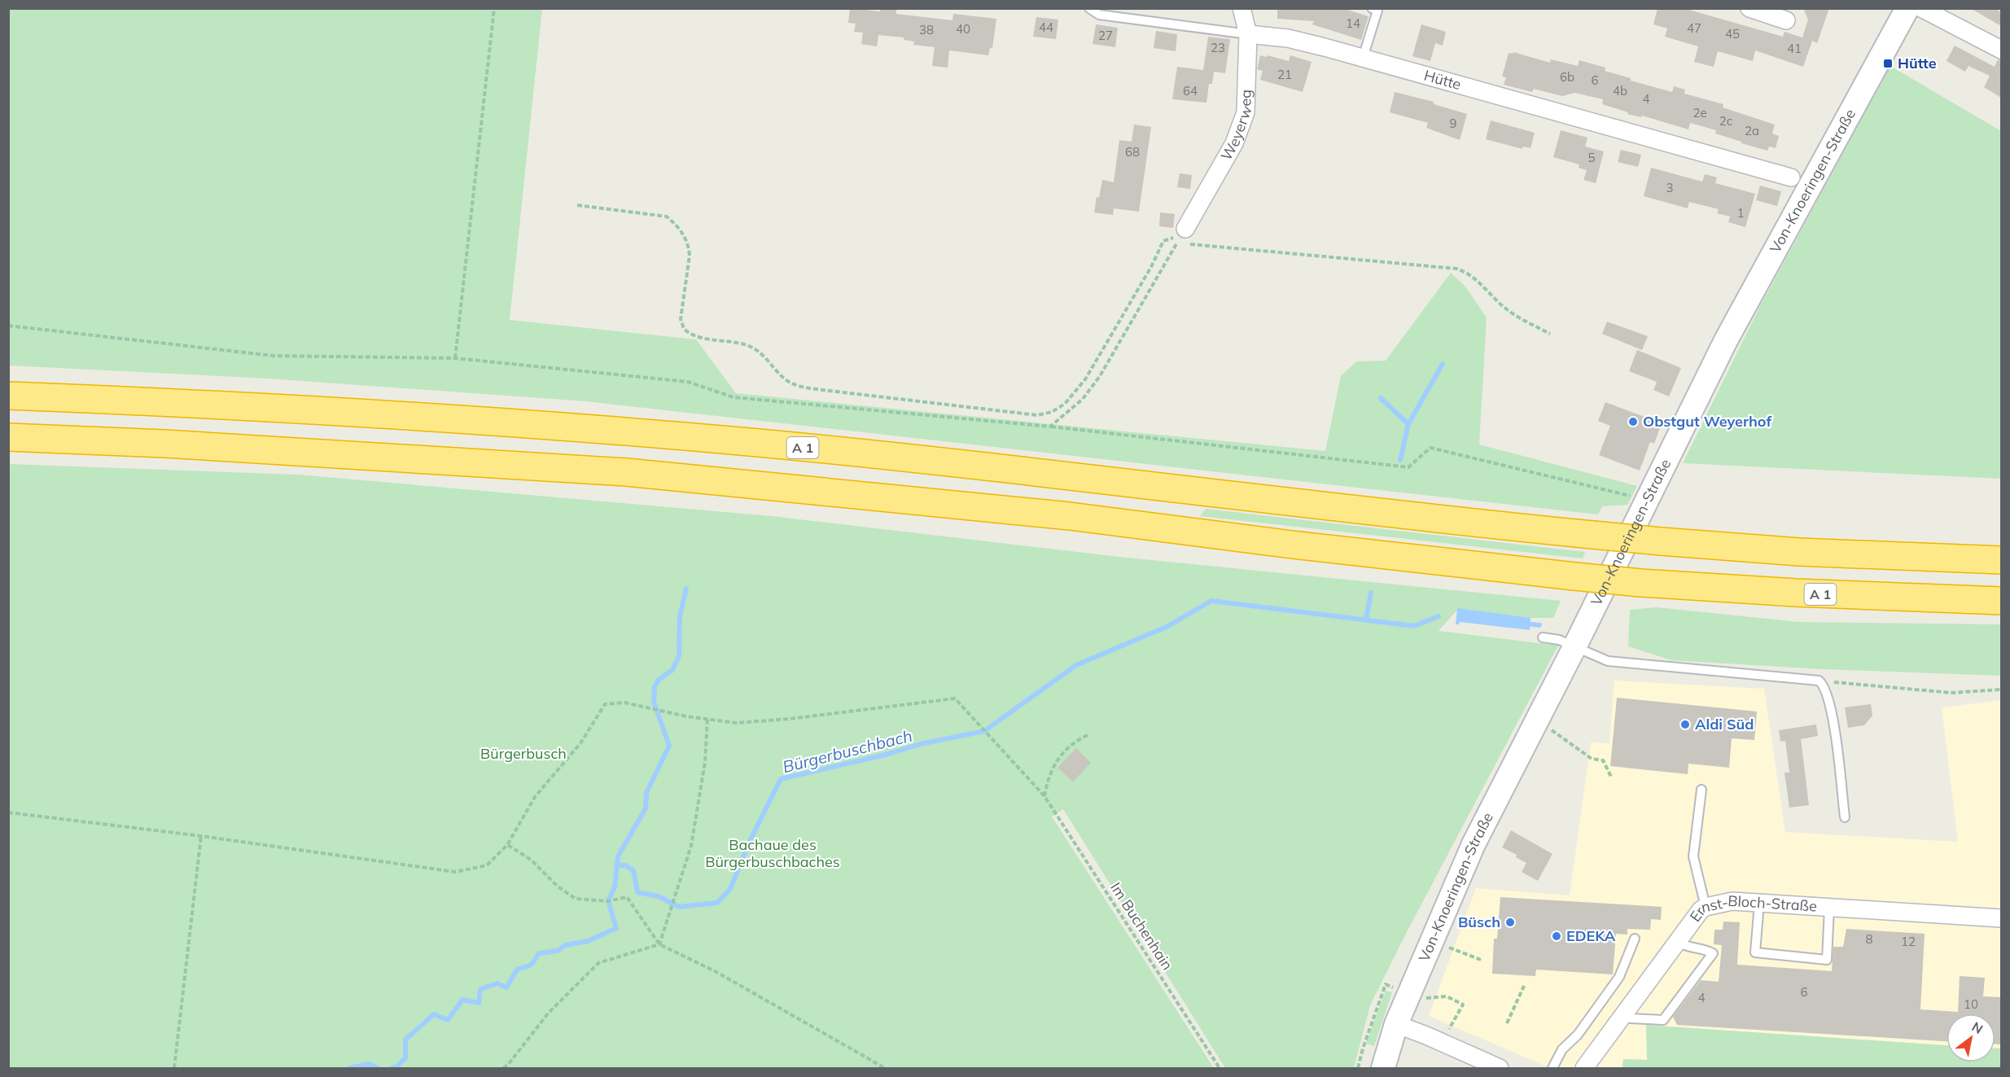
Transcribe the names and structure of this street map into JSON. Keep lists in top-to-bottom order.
{
  "streets": {
    "highway": ["A 1"],
    "main road": ["Von-Knoeringen-Straße"],
    "street": ["Hütte", "Weyerweg", "Ernst-Bloch-Straße"],
    "path": ["Im Buchenhain"]
  },
  "crossings": [
    ["Hütte", "Weyerweg"]
  ],
  "water": ["Bürgerbuschbach"],
  "parks": ["Bürgerbusch", "Bachaue des Bürgerbuschbaches"],
  "places": {
    "transit": ["Hütte"],
    "other": [
      "Obstgut Weyerhof",
      "Aldi Süd",
      "Büsch",
      "EDEKA"
    ]
  },
  "house_numbers": [
    "14",
    "44",
    "47",
    "40",
    "38",
    "45",
    "27",
    "23",
    "41",
    "21",
    "6b",
    "6",
    "64",
    "4b",
    "4",
    "2e",
    "2c",
    "9",
    "2a",
    "68",
    "5",
    "3",
    "1",
    "8",
    "12",
    "6",
    "4",
    "10"
  ],
  "north": "top right"
}
